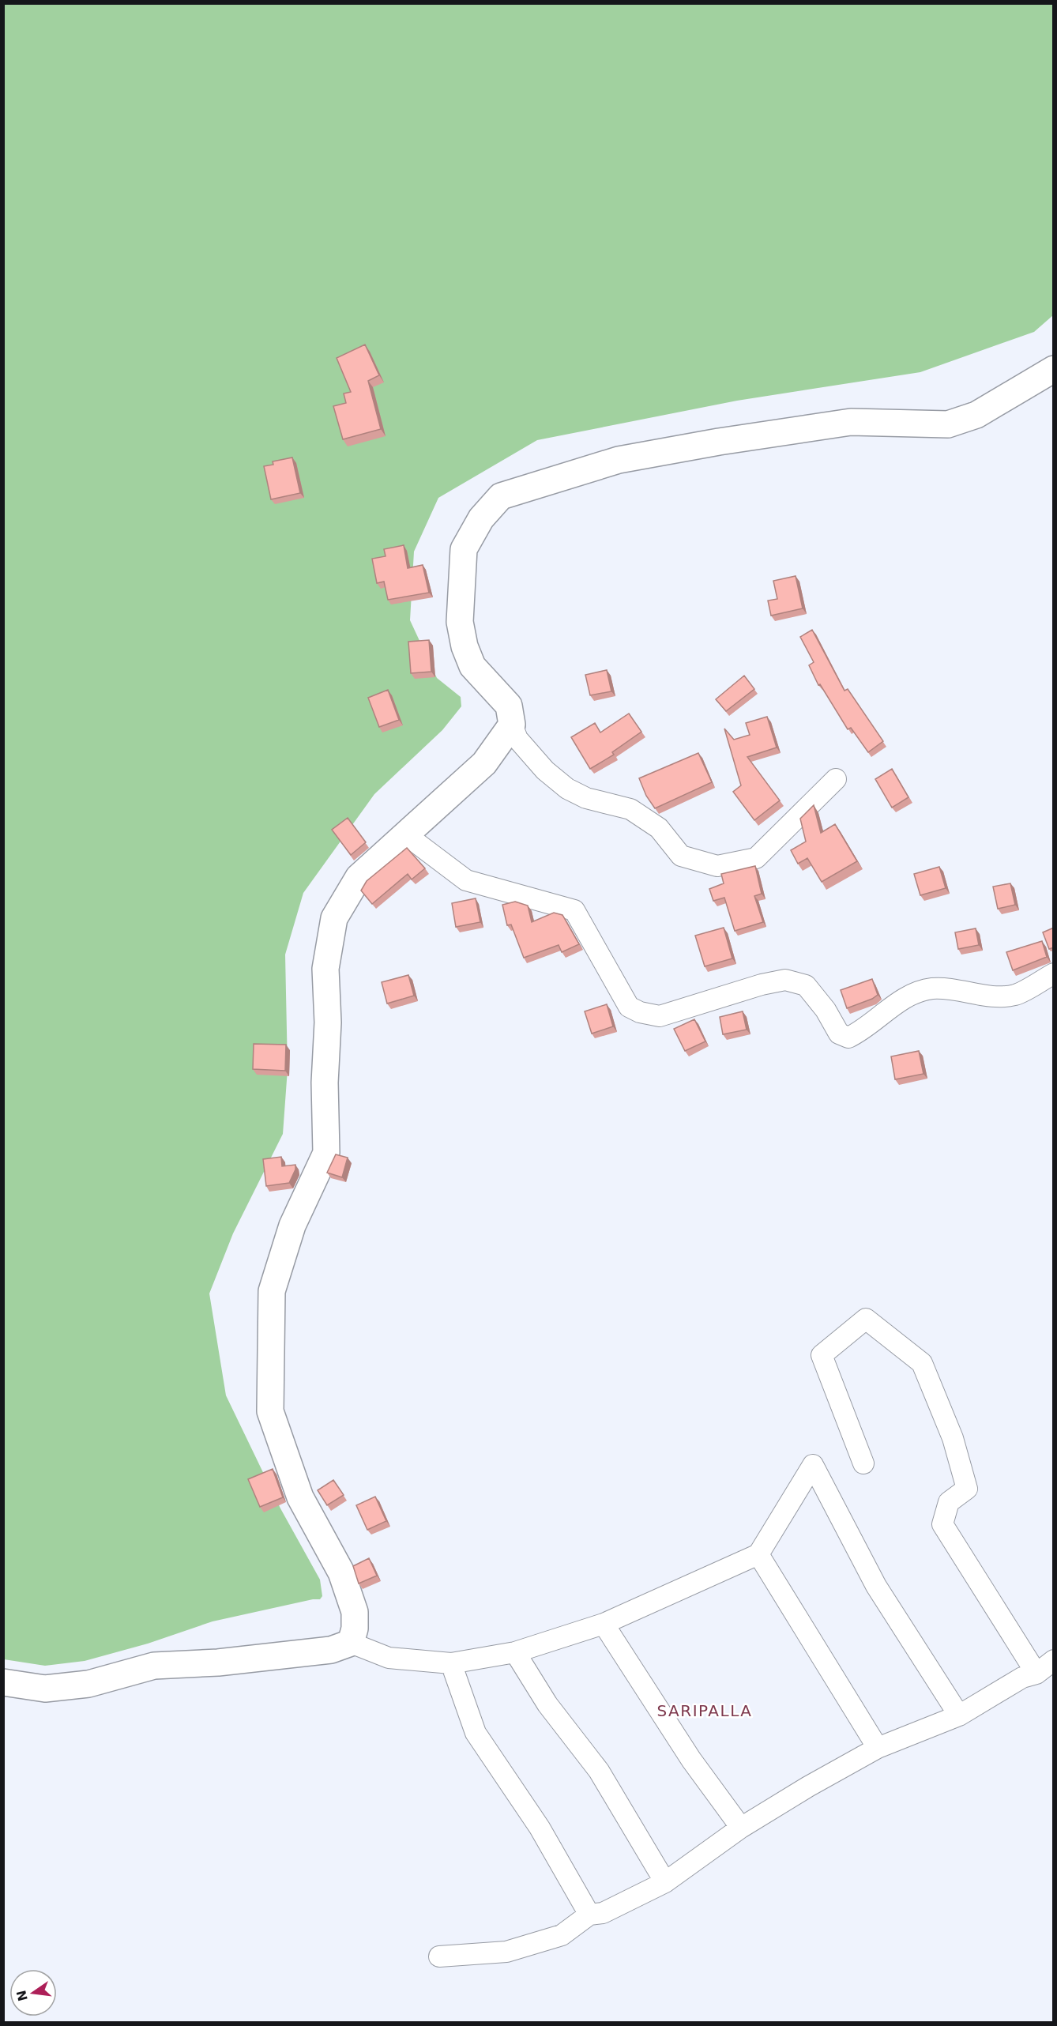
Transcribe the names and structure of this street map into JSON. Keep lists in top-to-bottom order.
{
  "districts": ["SARIPALLA"],
  "north": "left"
}
